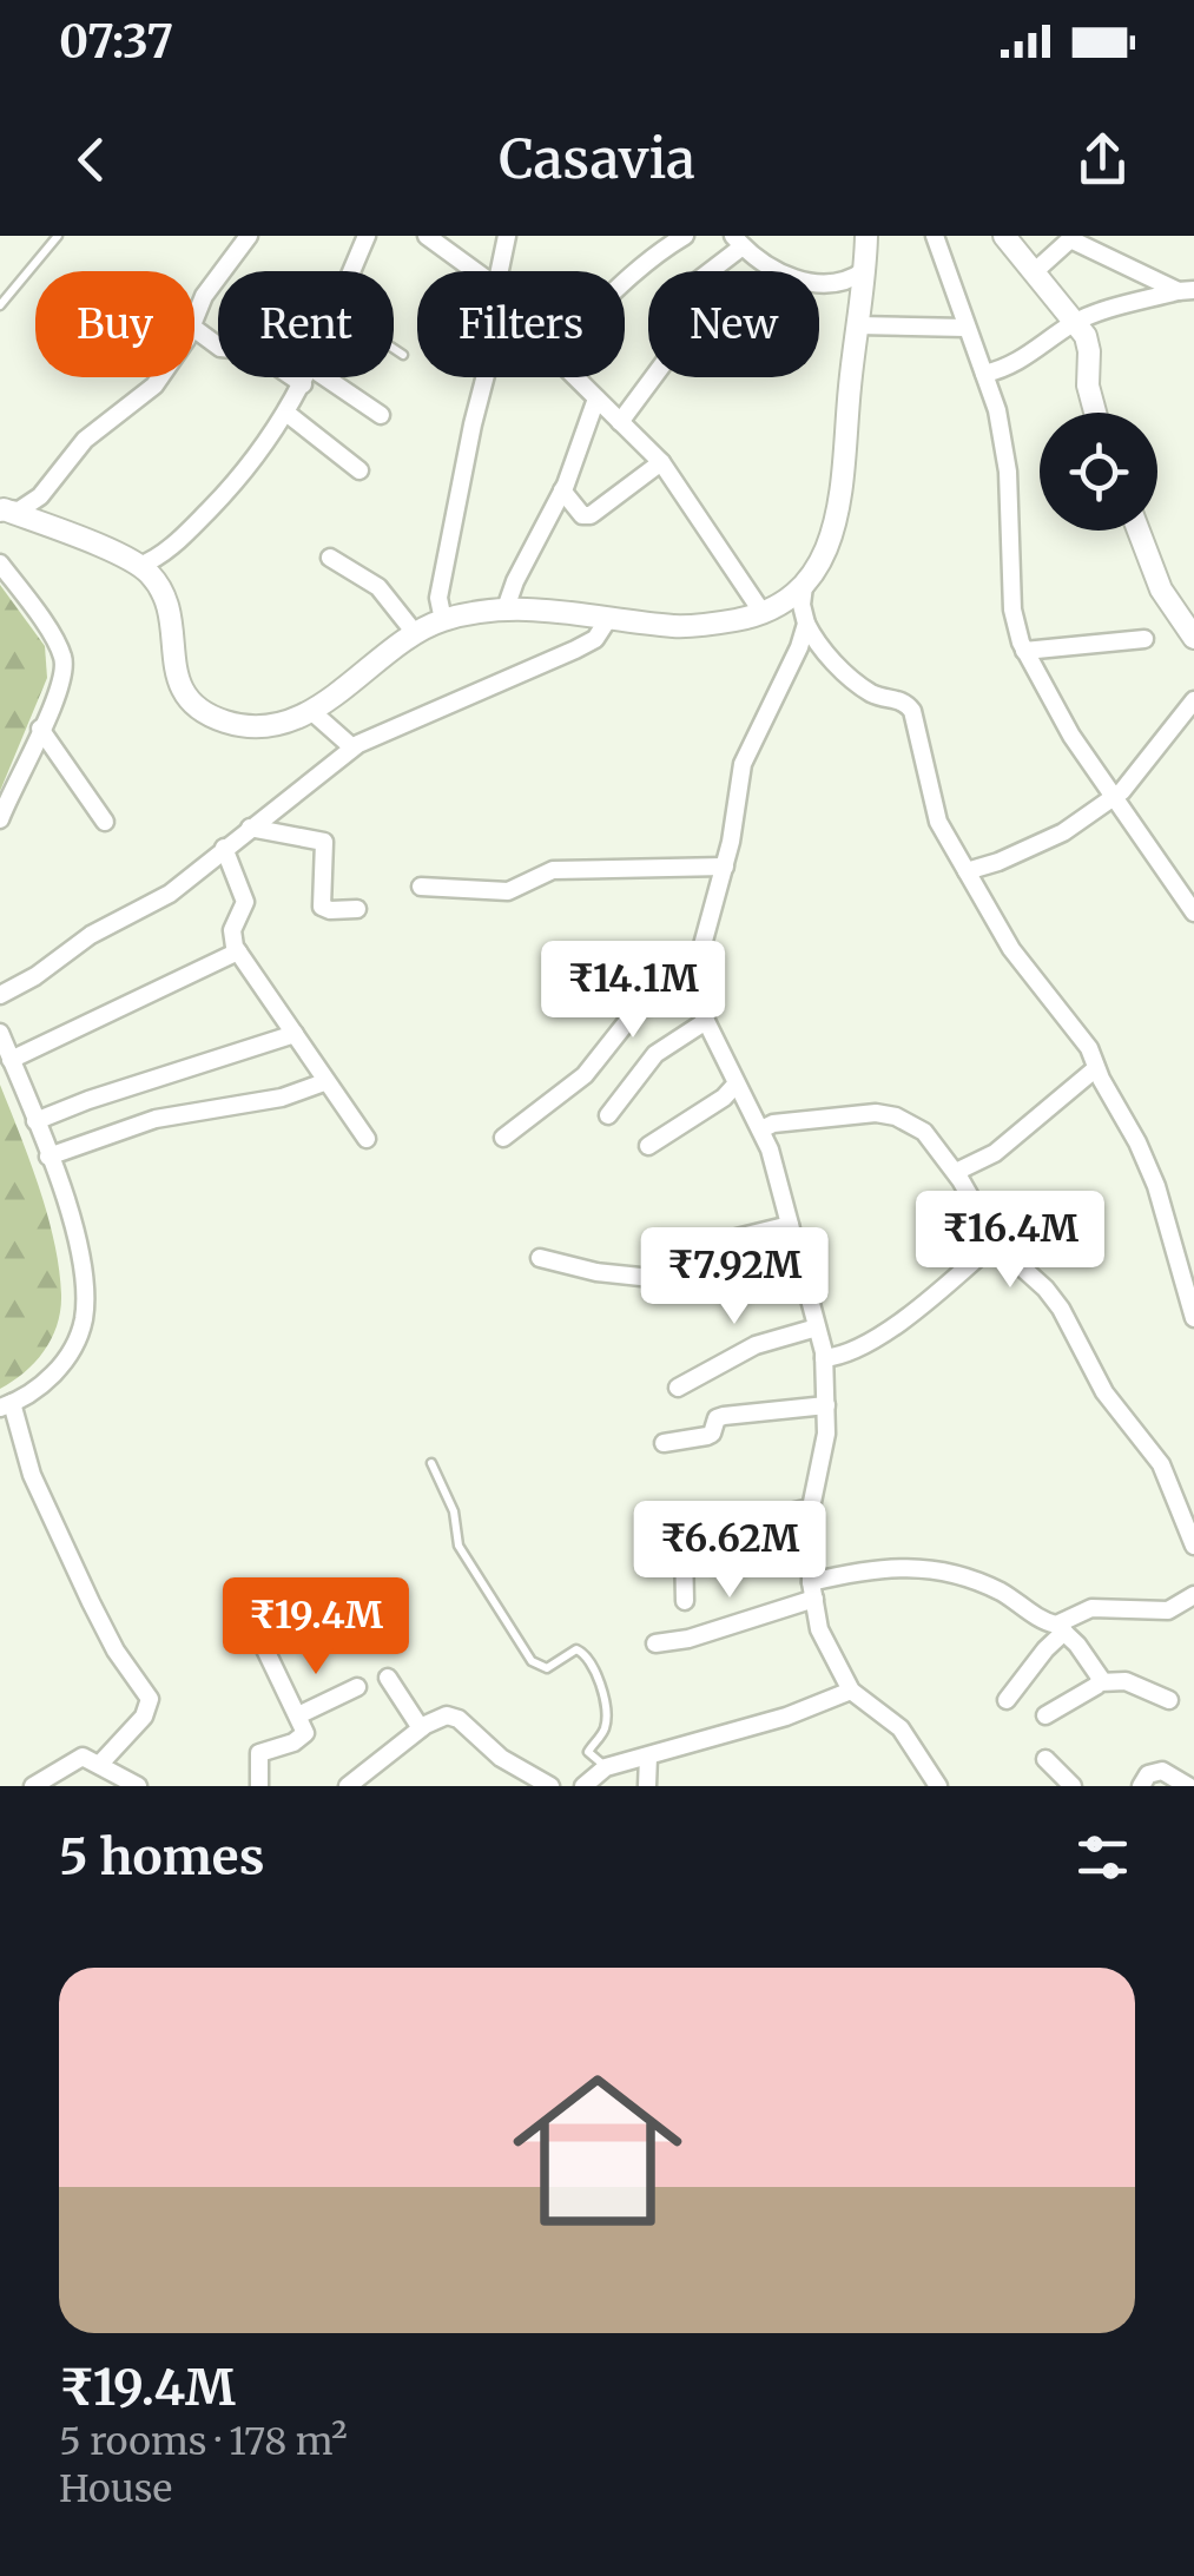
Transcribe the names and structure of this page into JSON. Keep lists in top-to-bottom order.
{
  "page": {
    "status": "07:37",
    "header": "Casavia",
    "chip": [
      "Buy",
      "Rent",
      "Filters",
      "New"
    ],
    "price": [
      "₹14.1M",
      "₹16.4M",
      "₹7.92M",
      "₹6.62M",
      "₹19.4M"
    ],
    "heading": "5 homes",
    "list": [
      {
        "name": "₹19.4M",
        "note": "5 rooms · 178 m² · House"
      }
    ]
  }
}
